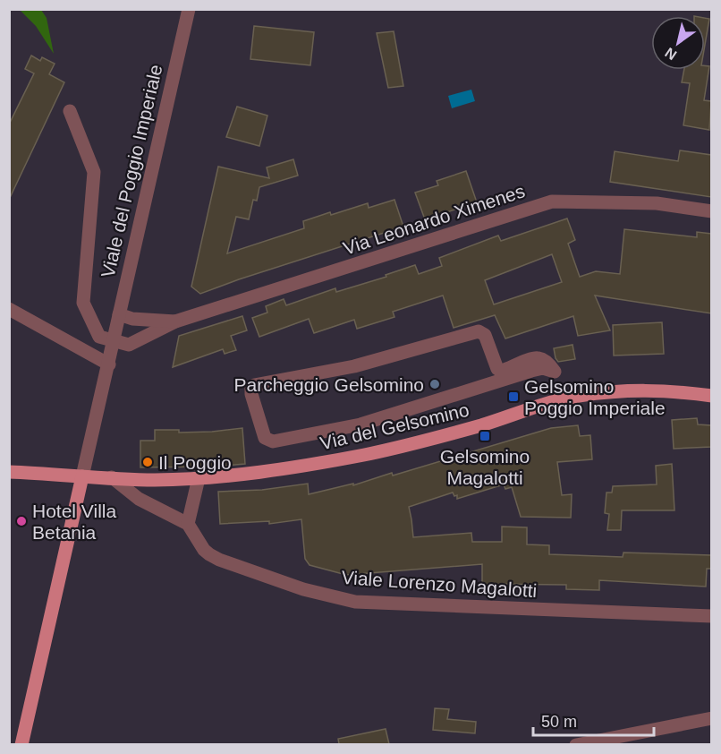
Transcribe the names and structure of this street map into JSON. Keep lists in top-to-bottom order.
{
  "streets": {
    "main road": ["Viale del Poggio Imperiale", "Via del Gelsomino"],
    "street": ["Via Leonardo Ximenes", "Viale Lorenzo Magalotti"]
  },
  "crossings": [
    ["Viale del Poggio Imperiale", "Via Leonardo Ximenes"],
    ["Viale del Poggio Imperiale", "Via del Gelsomino"]
  ],
  "places": {
    "other": ["Parcheggio Gelsomino", "Il Poggio", "Hotel Villa Betania"],
    "transit": ["Gelsomino Poggio Imperiale", "Gelsomino Magalotti"]
  },
  "scale_bar": "50 m",
  "north": "bottom left"
}
